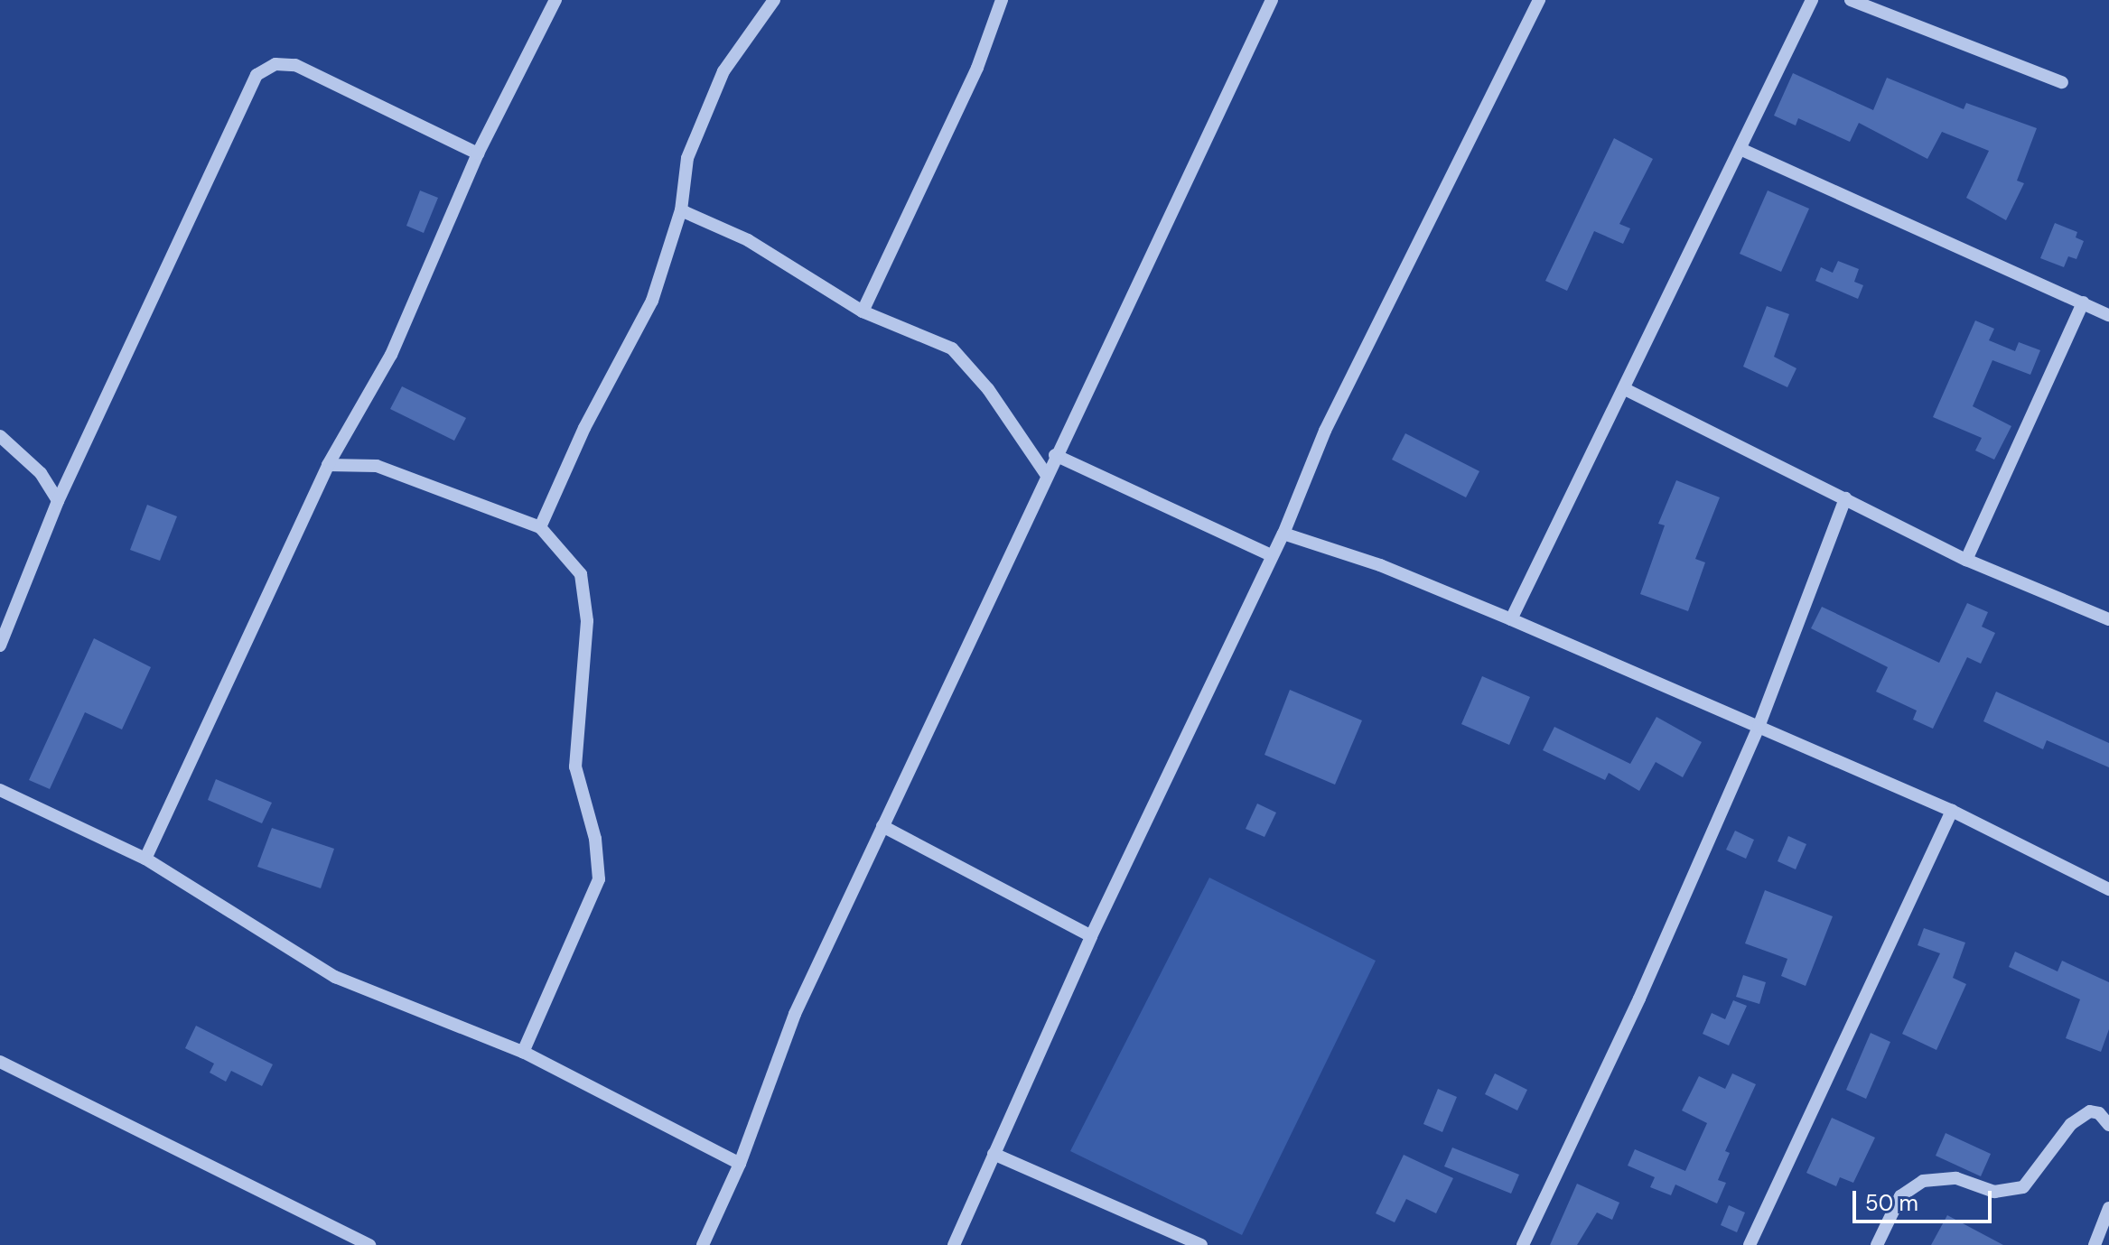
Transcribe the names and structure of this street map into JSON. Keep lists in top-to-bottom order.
{
  "scale_bar": "50 m"
}
